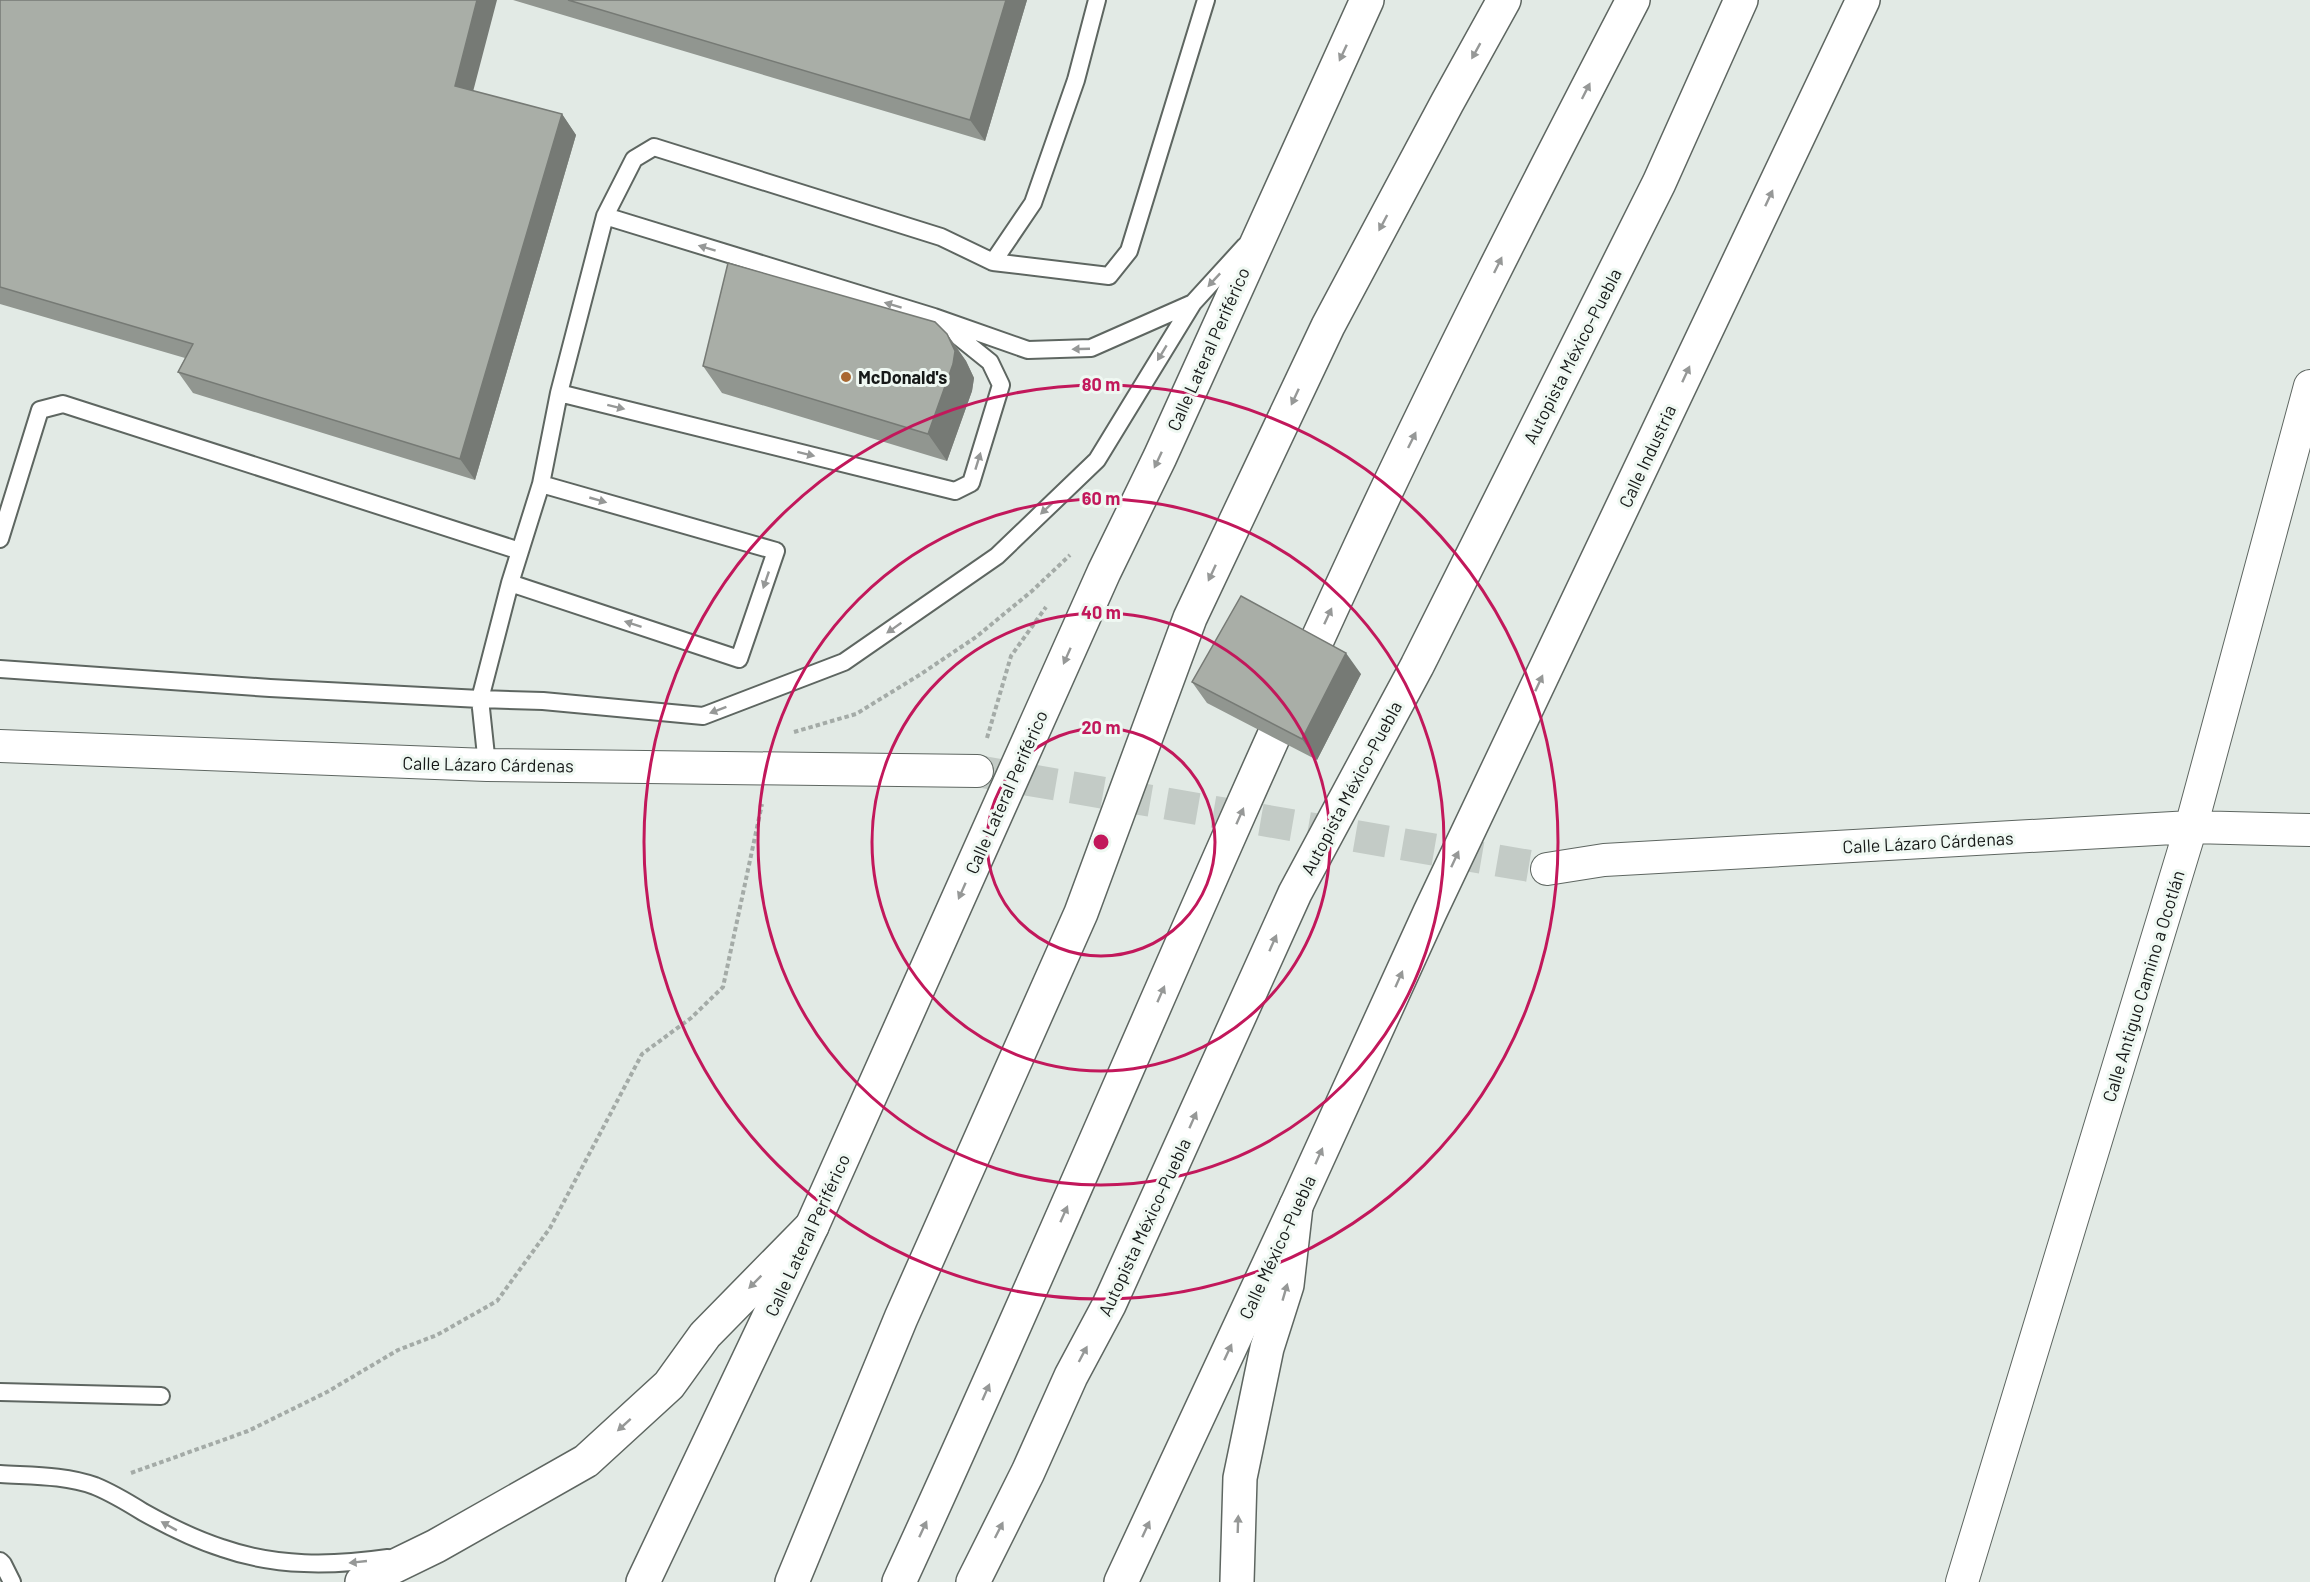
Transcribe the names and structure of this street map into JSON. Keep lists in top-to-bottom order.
{
  "streets": {
    "main road": [
      "Calle Lateral Periférico",
      "Autopista México-Puebla",
      "Calle Industria",
      "Calle México-Puebla"
    ],
    "street": ["Calle Lázaro Cárdenas", "Calle Antiguo Camino a Ocotlán"]
  },
  "crossings": [
    ["Calle Industria", "Calle México-Puebla"],
    ["Calle Lázaro Cárdenas", "Calle Antiguo Camino a Ocotlán"]
  ],
  "places": ["McDonald's"],
  "rings": [
    "80 m",
    "60 m",
    "40 m",
    "20 m"
  ]
}
